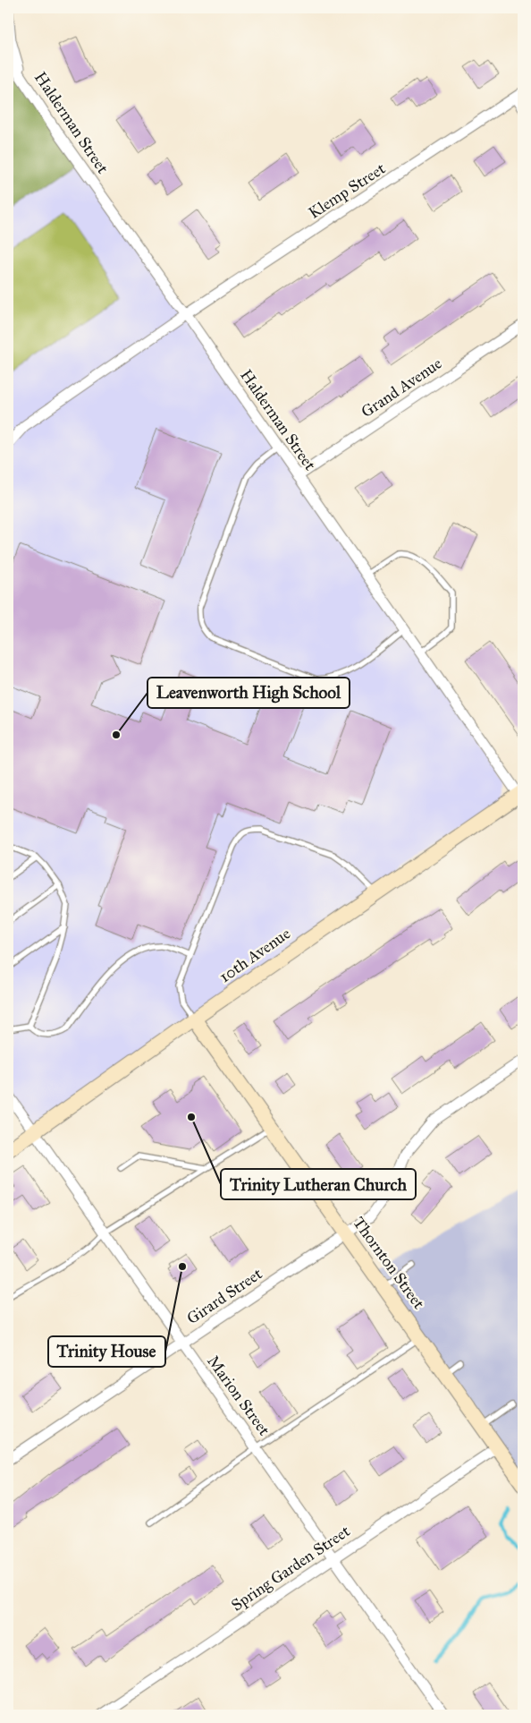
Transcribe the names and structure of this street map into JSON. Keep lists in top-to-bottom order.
{
  "streets": {
    "street": [
      "Halderman Street",
      "Klemp Street",
      "Grand Avenue",
      "10th Avenue",
      "Thornton Street",
      "Girard Street",
      "Marion Street",
      "Spring Garden Street"
    ]
  },
  "crossings": [
    ["Halderman Street", "Klemp Street"],
    ["Halderman Street", "Grand Avenue"],
    ["Halderman Street", "10th Avenue"],
    ["10th Avenue", "Thornton Street"],
    ["10th Avenue", "Marion Street"],
    ["Thornton Street", "Girard Street"],
    ["Thornton Street", "Spring Garden Street"],
    ["Girard Street", "Marion Street"],
    ["Marion Street", "Spring Garden Street"]
  ],
  "places": ["Leavenworth High School", "Trinity Lutheran Church", "Trinity House"]
}
